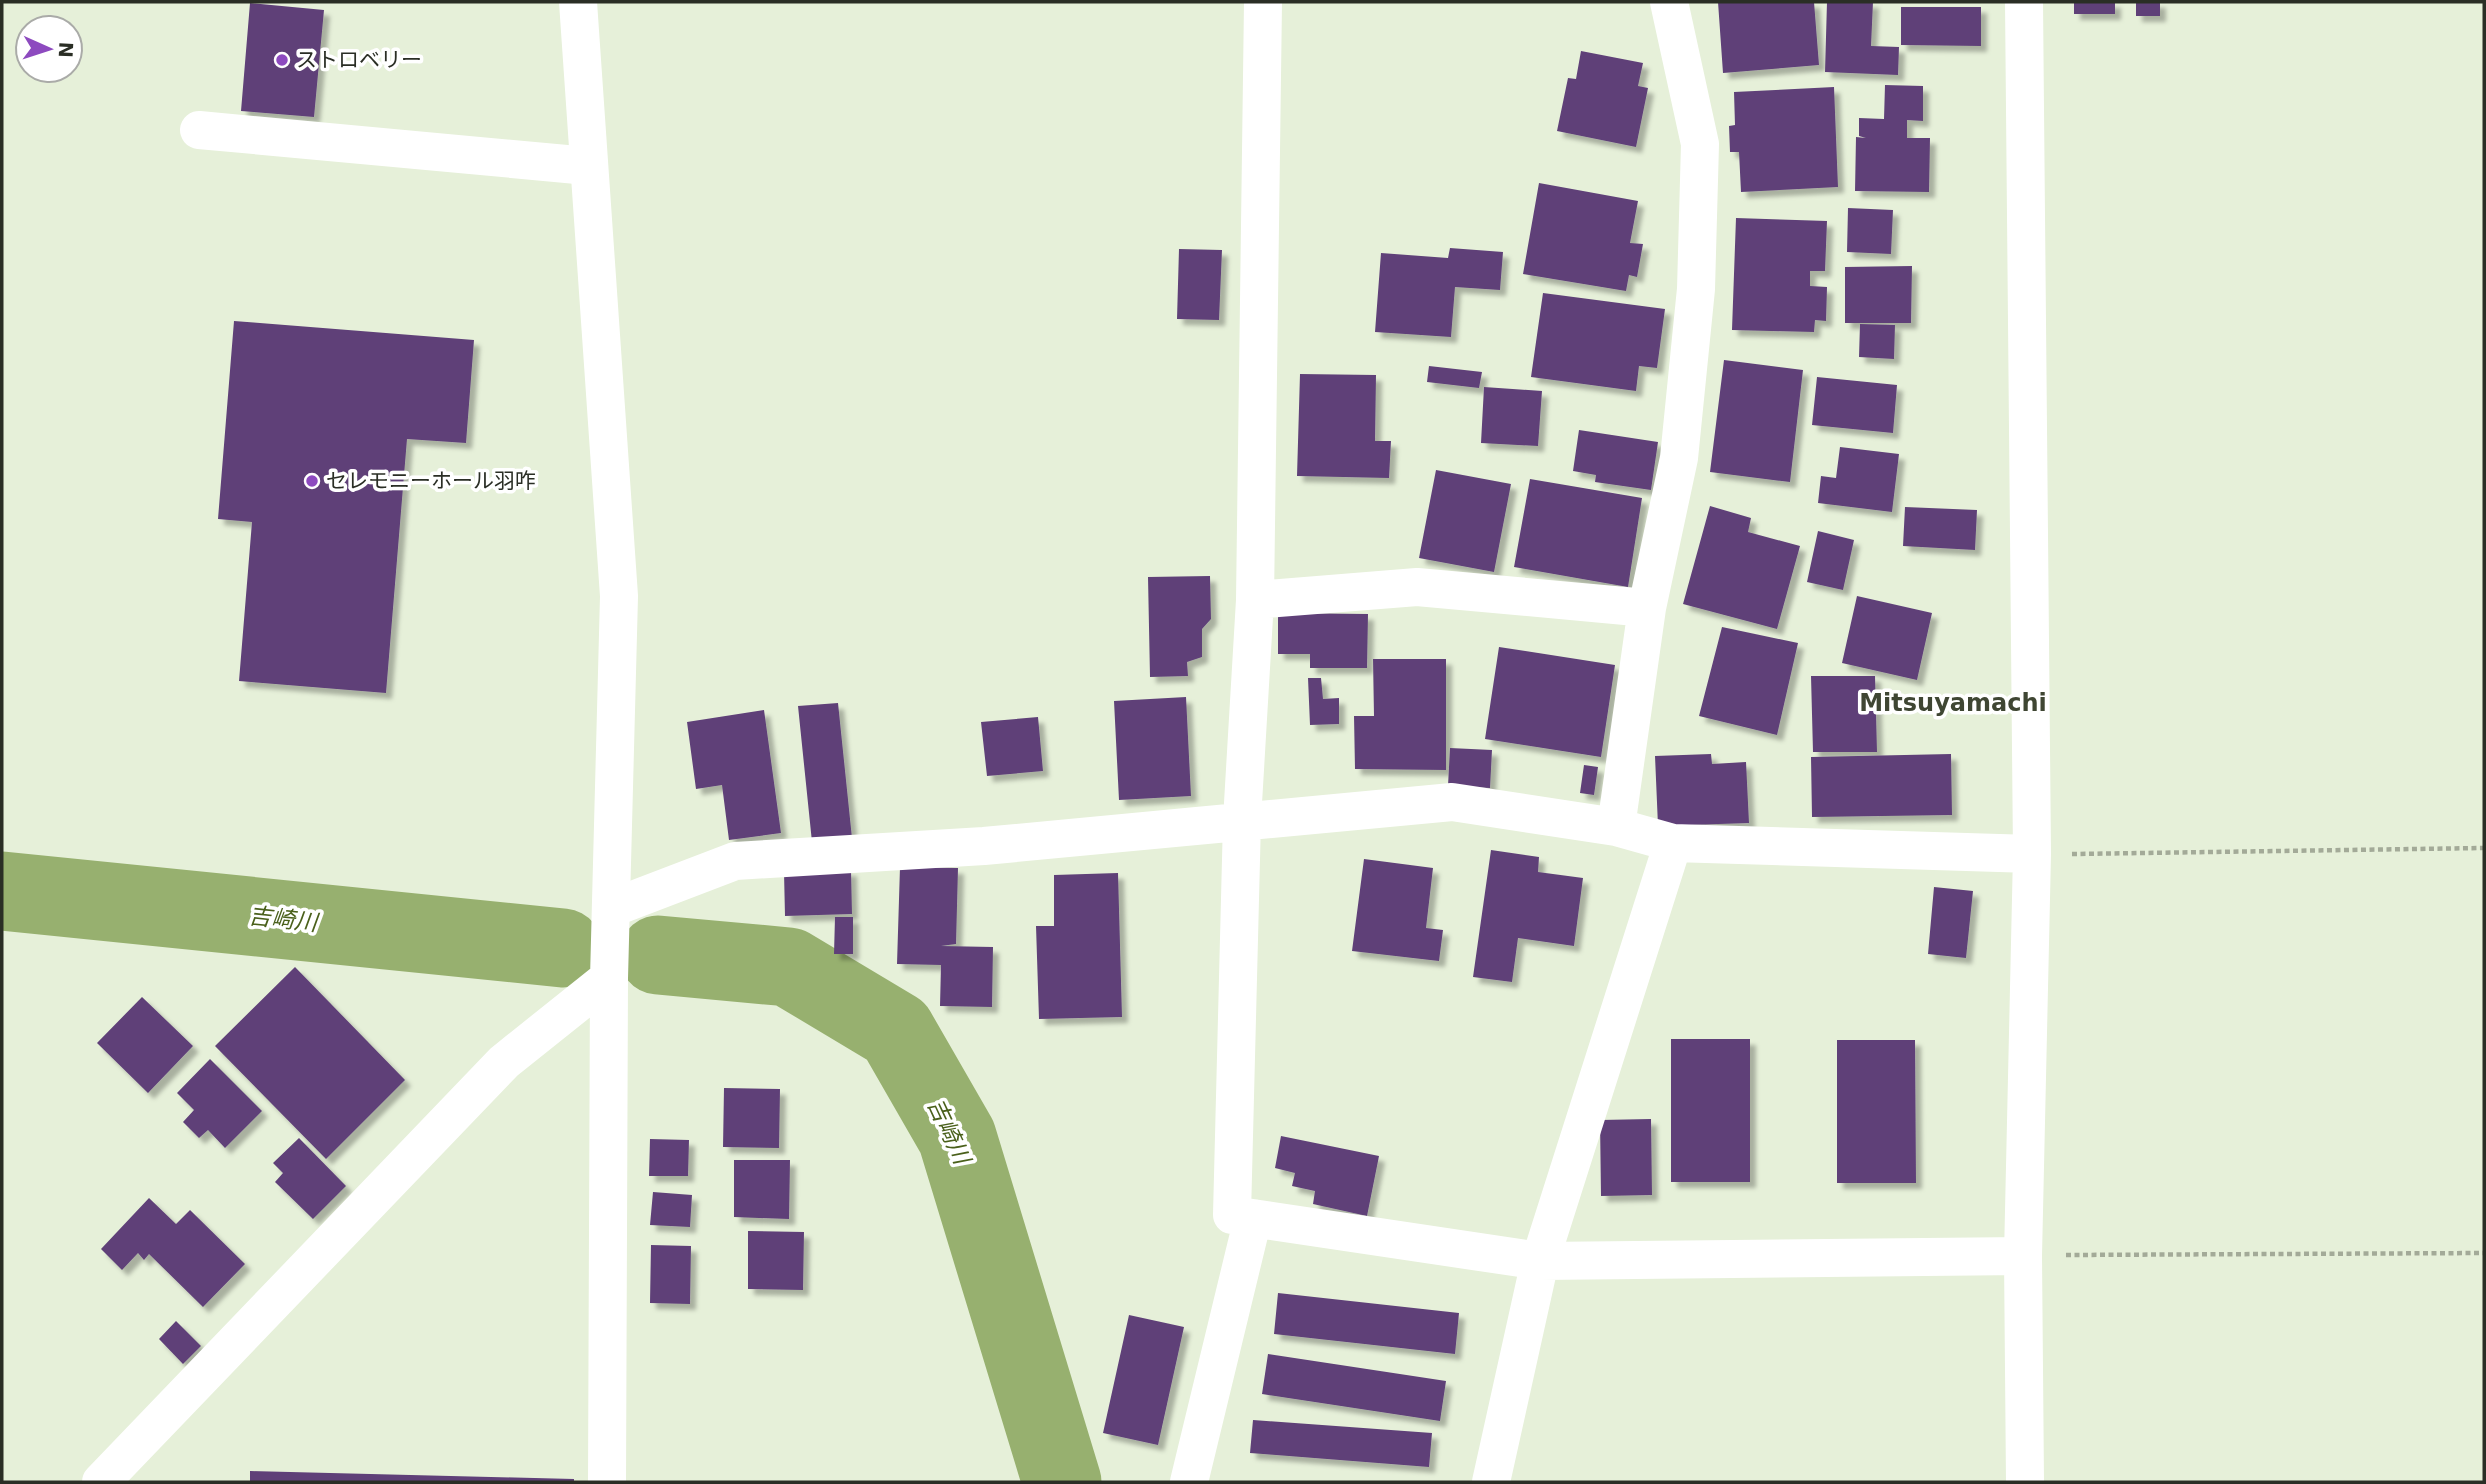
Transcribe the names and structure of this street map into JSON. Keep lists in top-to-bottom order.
{
  "districts": ["Mitsuyamachi"],
  "water": ["吉崎川"],
  "places": ["ストロベリー", "セレモニーホール羽咋"],
  "north": "right"
}
